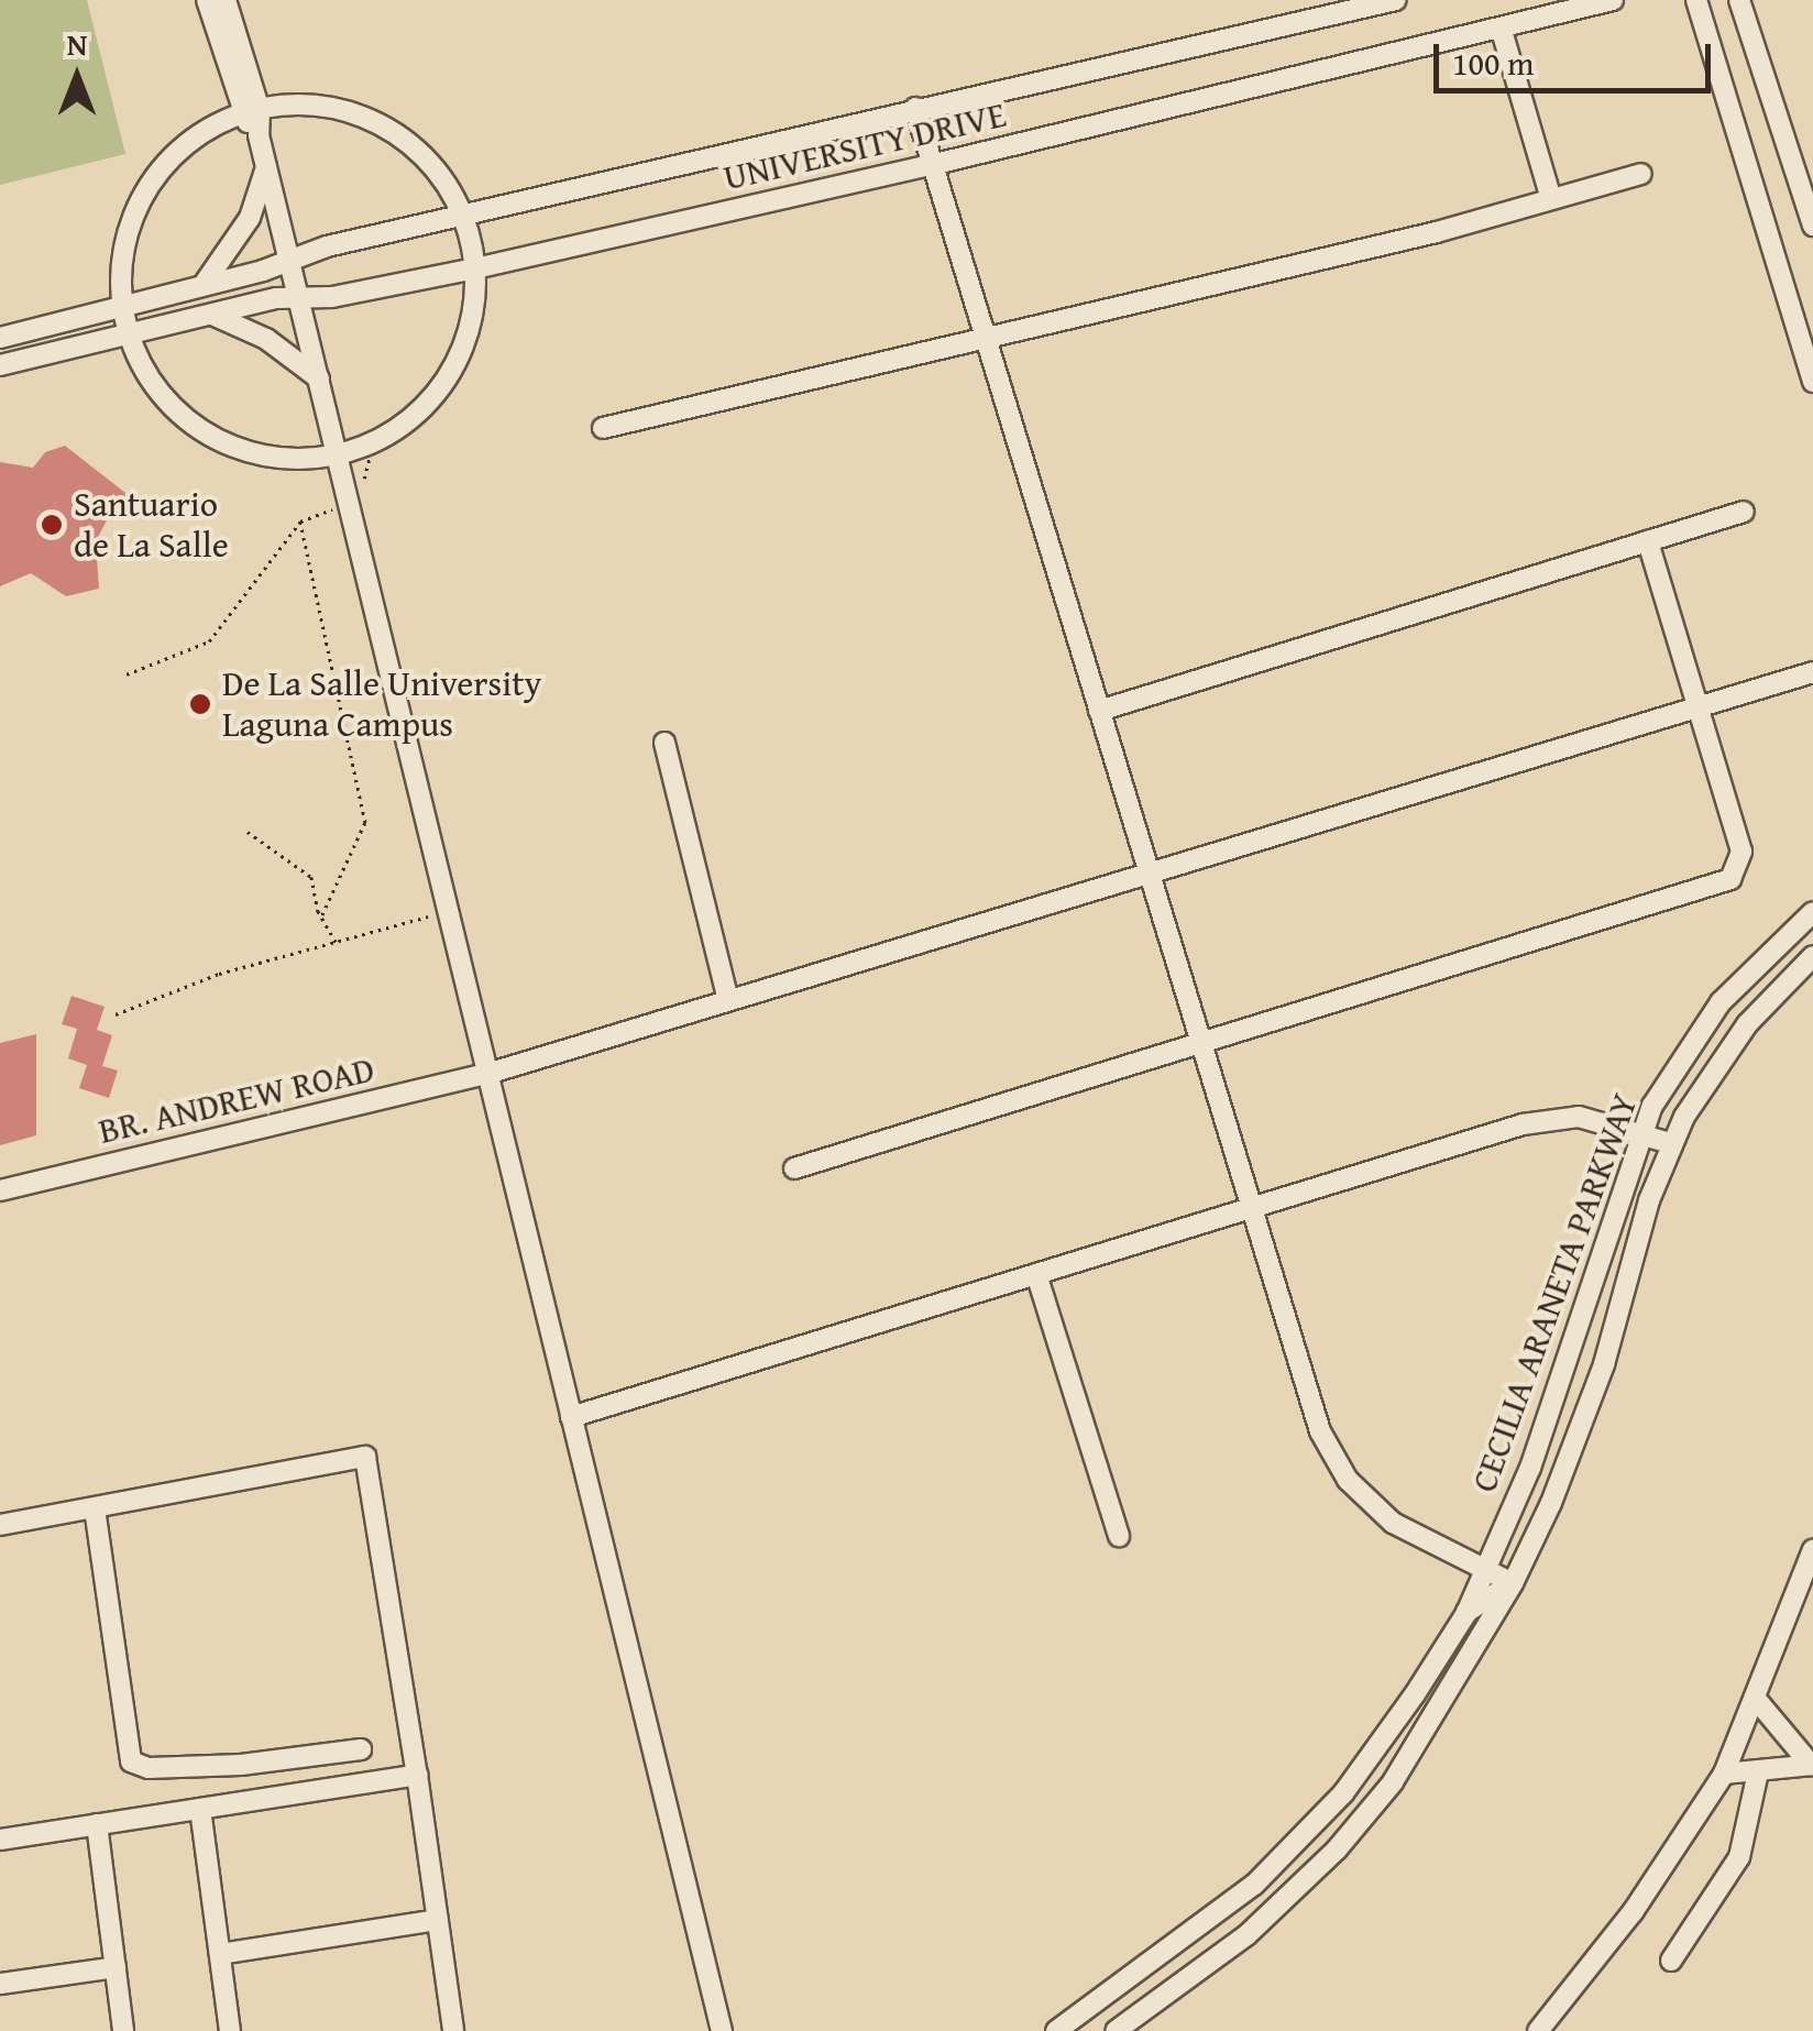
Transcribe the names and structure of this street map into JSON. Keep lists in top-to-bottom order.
{
  "streets": {
    "street": ["UNIVERSITY DRIVE", "BR. ANDREW ROAD", "CECILIA ARANETA PARKWAY"]
  },
  "places": ["Santuario de La Salle", "De La Salle University Laguna Campus"],
  "scale_bar": "100 m",
  "north": "top"
}
